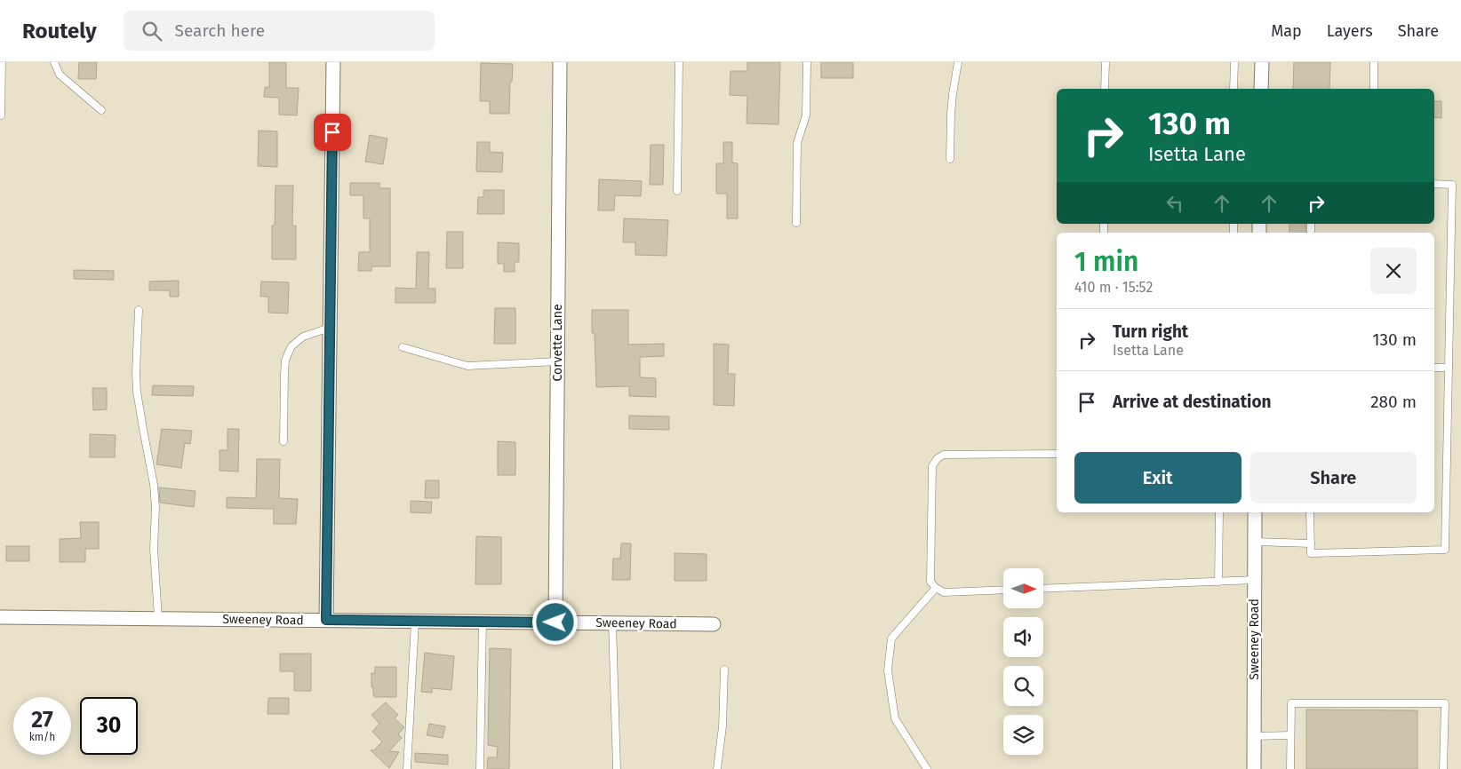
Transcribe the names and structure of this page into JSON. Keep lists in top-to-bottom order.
{
  "streets": {
    "street": ["Corvette Lane", "Sweeney Road"]
  },
  "crossings": [
    ["Corvette Lane", "Sweeney Road"]
  ],
  "north": "right",
  "page": {
    "header": "Routely",
    "search": "Search here",
    "nav": ["Map", "Layers", "Share"],
    "turn": ["130 m", "Isetta Lane"],
    "heading": ["1 min", "410 m · 15:52"],
    "list": [
      {
        "name": "Turn right",
        "note": "Isetta Lane",
        "value": "130 m"
      },
      {
        "name": "Arrive at destination",
        "value": "280 m"
      }
    ],
    "buttons": ["Exit", "Share"],
    "speed": "27 km/h",
    "limit": "30"
  }
}
